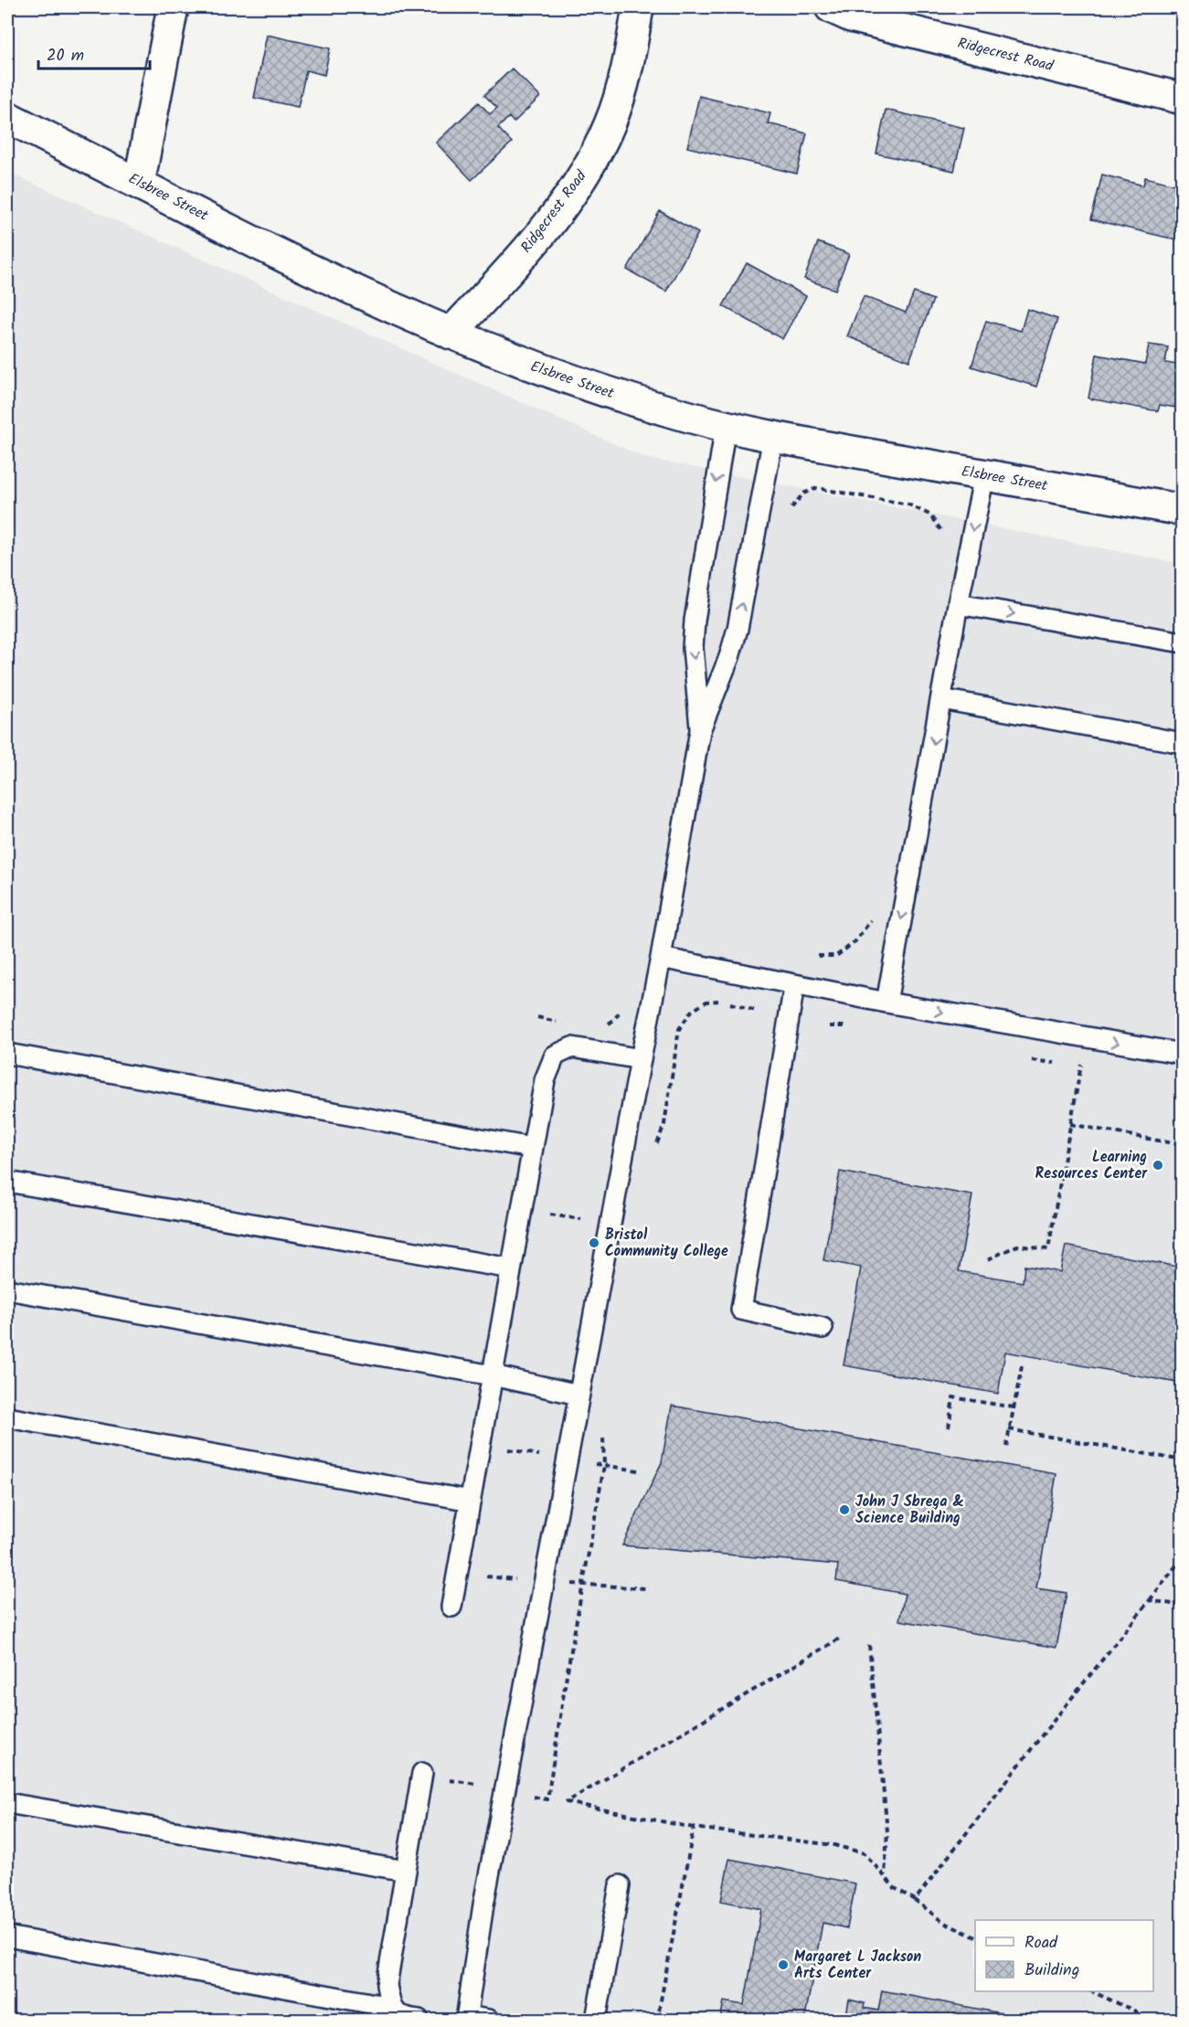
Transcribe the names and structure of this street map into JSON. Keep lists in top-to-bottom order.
{
  "streets": {
    "street": ["Ridgecrest Road", "Elsbree Street"]
  },
  "crossings": [
    ["Ridgecrest Road", "Elsbree Street"]
  ],
  "places": [
    "Learning Resources Center",
    "Bristol Community College",
    "John J Sbrega & Science Building",
    "Margaret L Jackson Arts Center"
  ],
  "legend": ["Road", "Building"],
  "scale_bar": "20 m"
}
